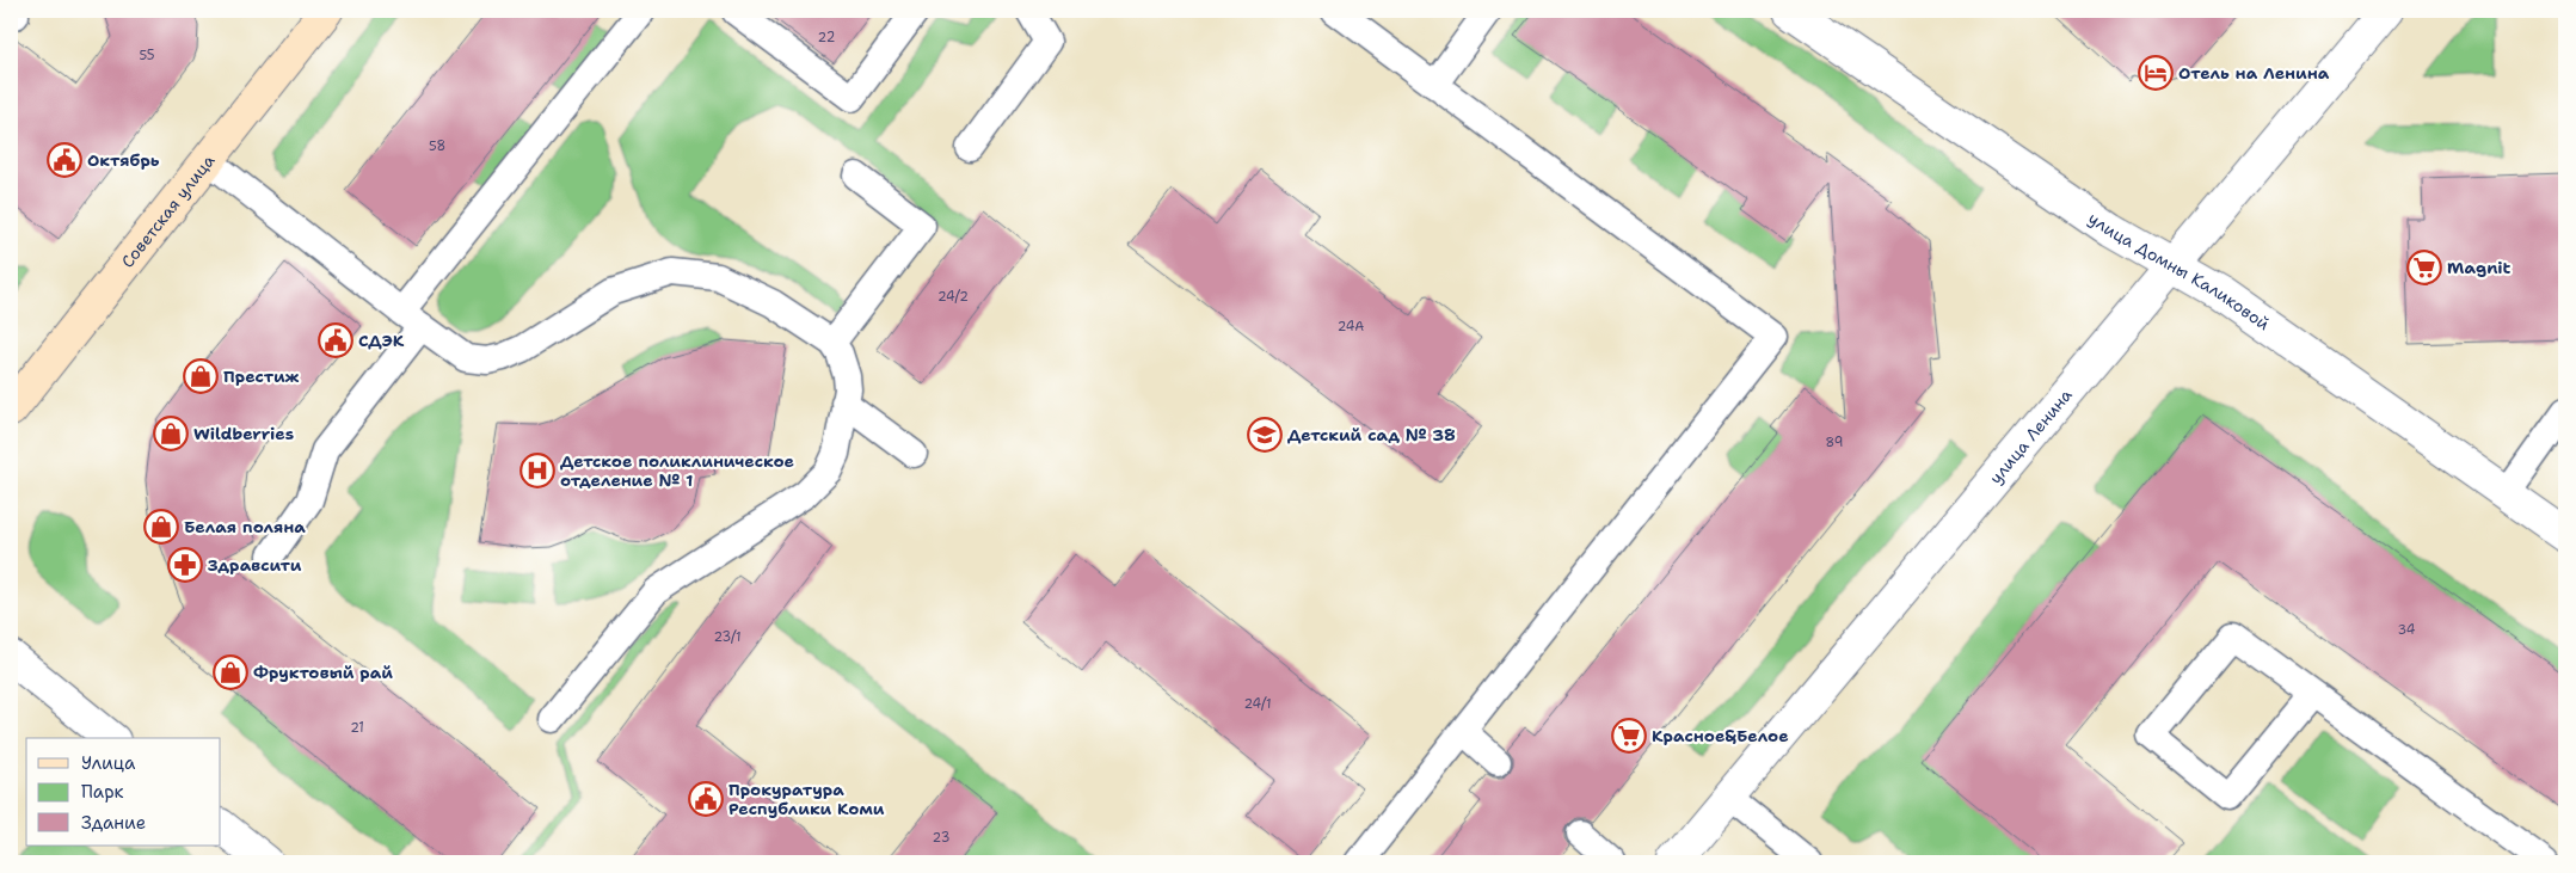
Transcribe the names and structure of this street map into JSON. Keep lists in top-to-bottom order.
{
  "streets": {
    "main road": ["Советская улица"],
    "street": ["улица Домны Каликовой", "улица Ленина"]
  },
  "crossings": [
    ["улица Домны Каликовой", "улица Ленина"]
  ],
  "places": {
    "hotel": ["Отель на Ленина"],
    "public building": ["Октябрь", "СДЭК", "Прокуратура Республики Коми"],
    "supermarket": ["Magnit", "Красное&Белое"],
    "shop": [
      "Престиж",
      "Wildberries",
      "Белая поляна",
      "Фруктовый рай"
    ],
    "school or university": ["Детский сад № 38"],
    "hospital": ["Детское поликлиническое отделение № 1"],
    "pharmacy": ["Здравсити"]
  },
  "house_numbers": [
    "22",
    "55",
    "58",
    "24/2",
    "24А",
    "89",
    "34",
    "23/1",
    "24/1",
    "21",
    "23"
  ],
  "legend": ["Улица", "Парк", "Здание"]
}
